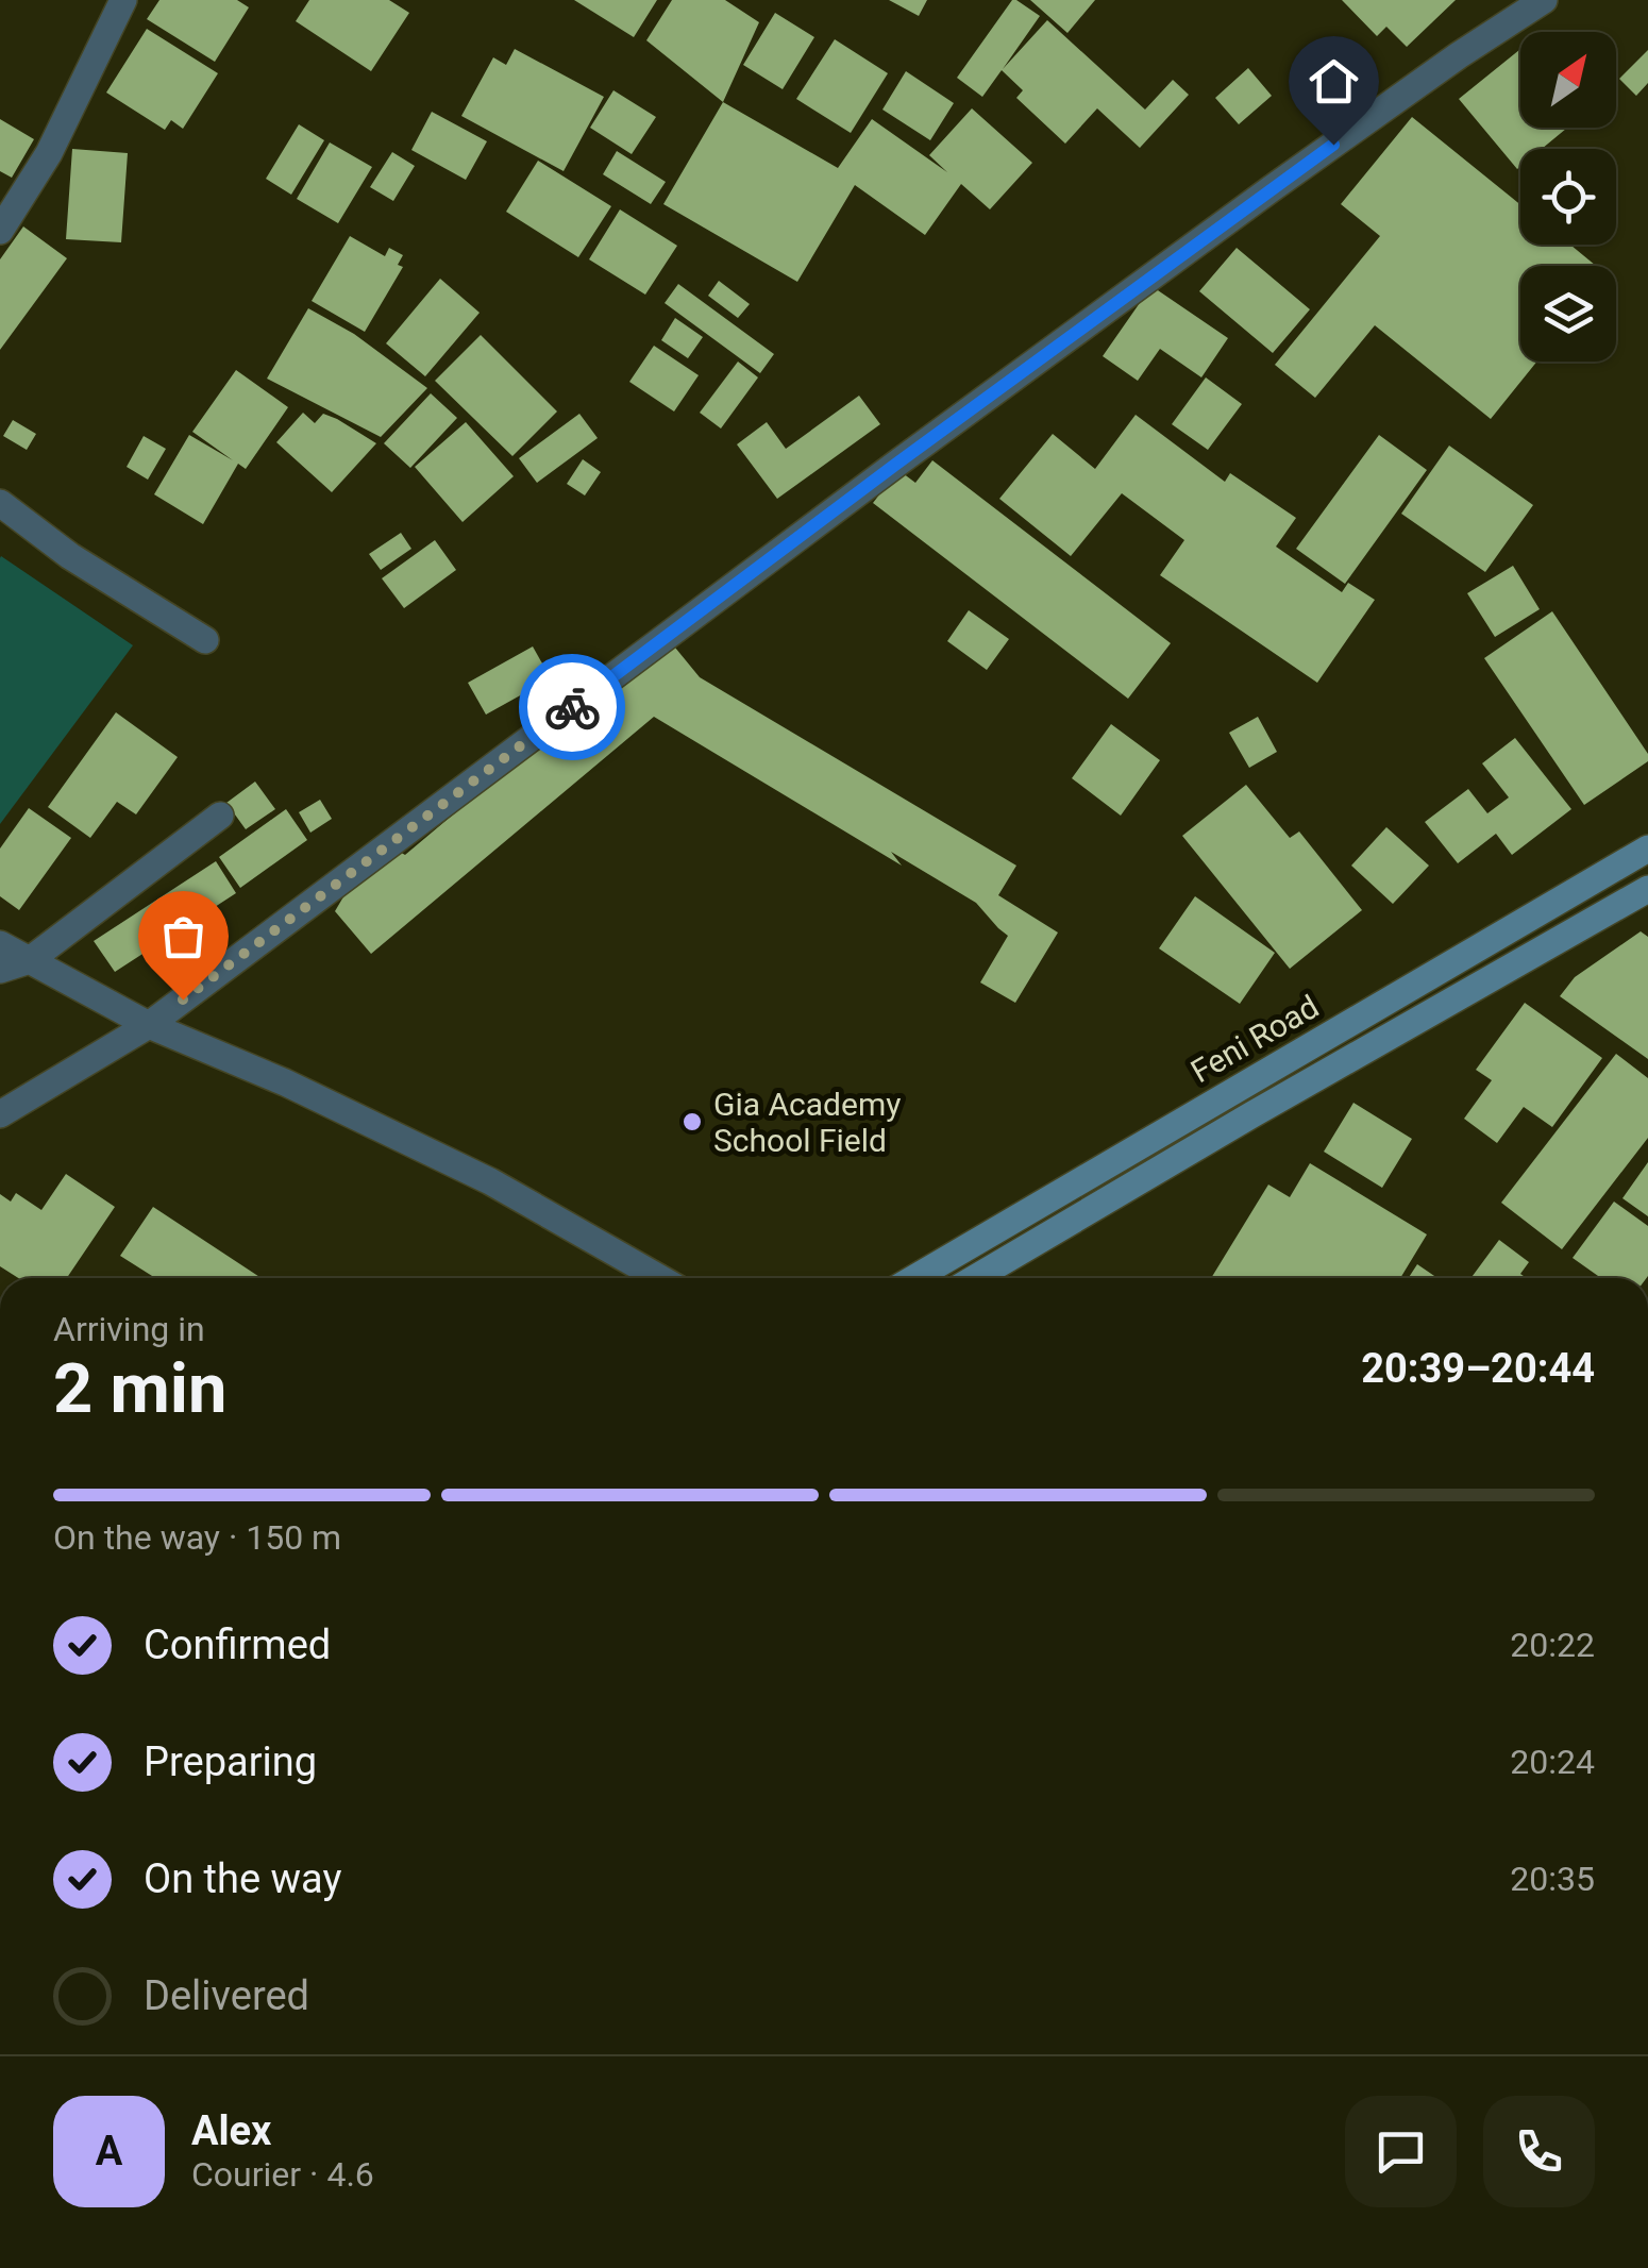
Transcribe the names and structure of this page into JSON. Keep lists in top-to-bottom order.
{
  "streets": {
    "main road": ["Feni Road"]
  },
  "places": ["Gia Academy School Field"],
  "north": "top right",
  "page": {
    "heading": ["2 min", "Arriving in", "20:39–20:44"],
    "panel": ["Alex", "Courier · 4.6"],
    "bar": "On the way · 150 m",
    "list": [
      ["Confirmed", "20:22"],
      ["Preparing", "20:24"],
      ["On the way", "20:35"],
      "Delivered"
    ],
    "round": "A"
  }
}
